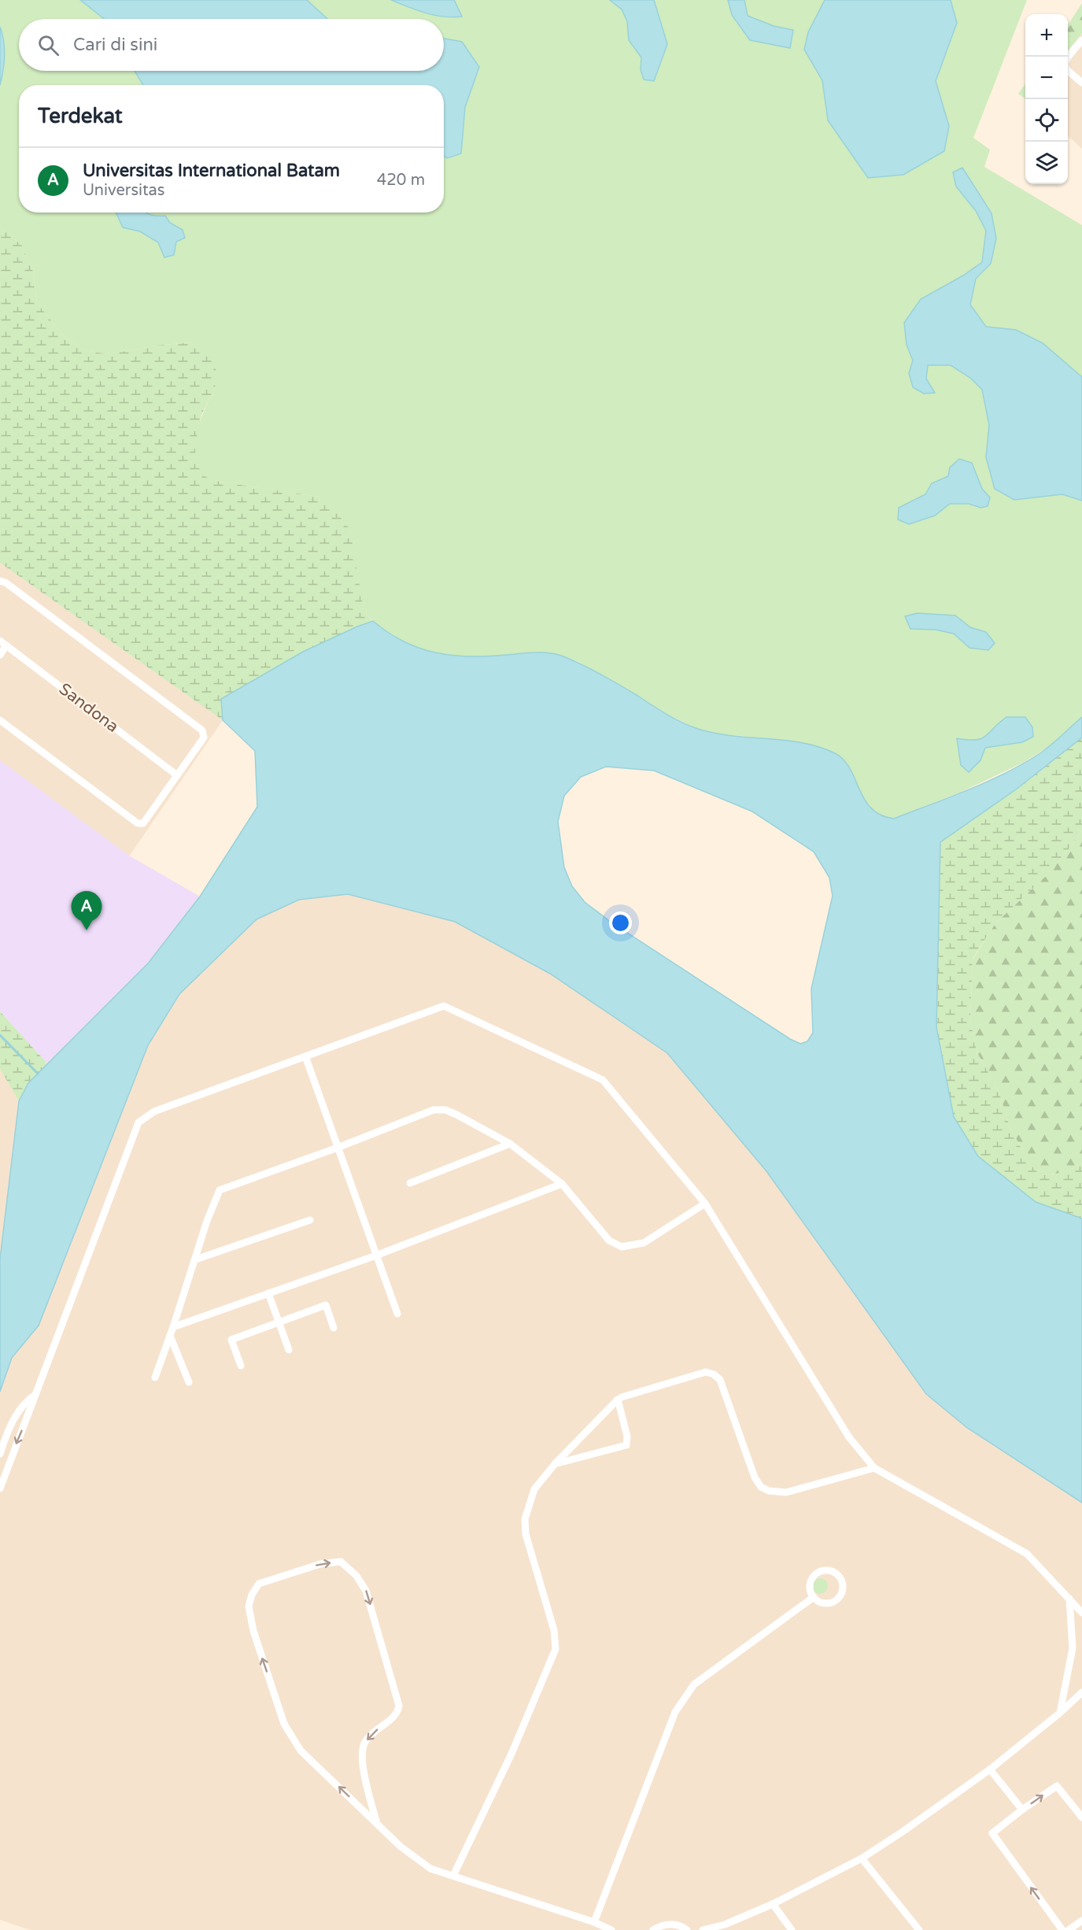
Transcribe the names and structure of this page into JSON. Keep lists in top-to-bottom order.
{
  "streets": {
    "street": ["Sandona"]
  },
  "page": {
    "map_buttons": ["+", "−"],
    "search": "Cari di sini",
    "heading": "Terdekat",
    "list": [
      {
        "mark": "A",
        "name": "Universitas International Batam",
        "note": "Universitas",
        "value": "420 m"
      }
    ],
    "pins": "A"
  }
}
